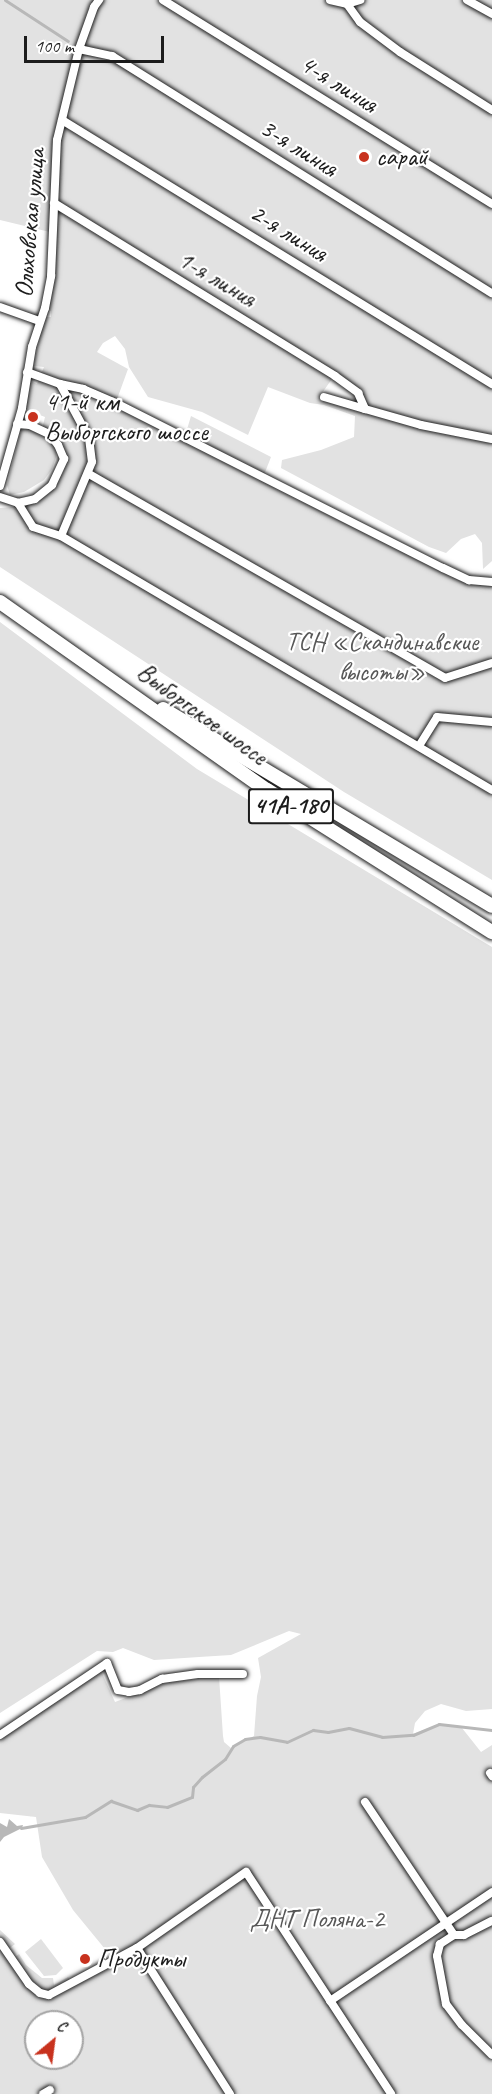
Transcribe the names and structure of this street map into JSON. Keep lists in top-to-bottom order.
{
  "streets": {
    "main road": ["Выборгское шоссе", "41А-180"],
    "street": [
      "4-я линия",
      "3-я линия",
      "Ольховская улица",
      "2-я линия",
      "1-я линия"
    ]
  },
  "crossings": [
    ["3-я линия", "Ольховская улица"],
    ["Ольховская улица", "2-я линия"],
    ["Ольховская улица", "1-я линия"]
  ],
  "parks": ["ТСН «Скандинавские высоты»", "ДНТ Поляна-2"],
  "places": ["сарай", "41-й км Выборгского шоссе", "Продукты"],
  "scale_bar": "100 m",
  "north": "top right"
}
